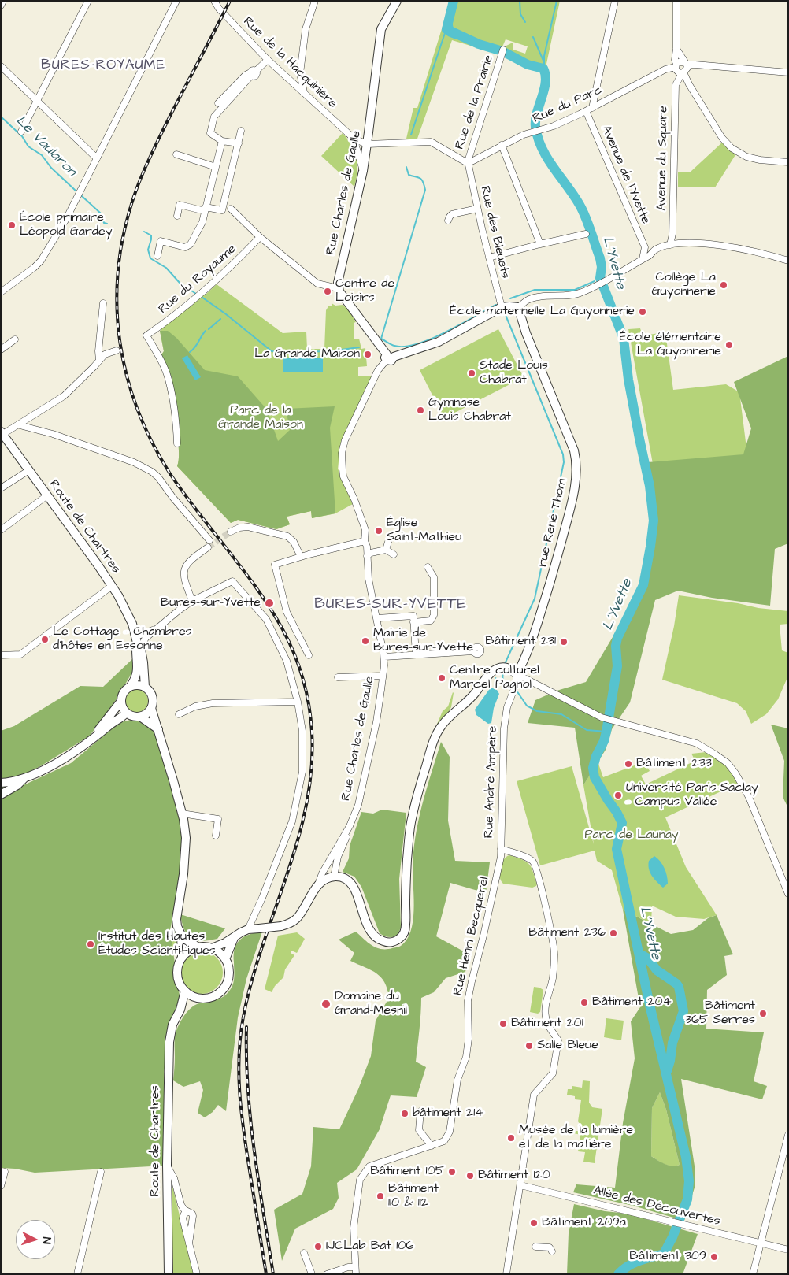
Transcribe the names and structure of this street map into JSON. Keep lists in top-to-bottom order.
{
  "streets": {
    "main road": ["Rue Charles de Gaulle", "rue René Thom", "Route de Chartres"],
    "street": [
      "Rue de la Hacquinière",
      "Rue de la Prairie",
      "Rue du Parc",
      "Avenue du Square",
      "Avenue de l'Yvette",
      "Rue des Bleuets",
      "Rue du Royaume",
      "Rue André Ampère",
      "Rue Henri Becquerel",
      "Allée des Découvertes"
    ]
  },
  "crossings": [
    ["Rue de la Hacquinière", "Rue Charles de Gaulle"],
    ["Rue de la Prairie", "Rue du Parc"],
    ["Rue de la Prairie", "Rue des Bleuets"],
    ["Rue du Parc", "Avenue du Square"],
    ["Rue du Parc", "Avenue de l'Yvette"],
    ["Rue du Parc", "Rue des Bleuets"],
    ["Rue Charles de Gaulle", "Route de Chartres"],
    ["rue René Thom", "Rue André Ampère"],
    ["Rue André Ampère", "Rue Henri Becquerel"],
    ["Rue André Ampère", "Allée des Découvertes"]
  ],
  "districts": ["BURES-ROYAUME", "BURES-SUR-YVETTE"],
  "water": ["Le Vaularon", "L'Yvette"],
  "parks": ["Parc de la Grande Maison", "Parc de Launay"],
  "places": [
    "École primaire Léopold Gardey",
    "Collège La Guyonnerie",
    "Centre de Loisirs",
    "École maternelle La Guyonnerie",
    "École élémentaire La Guyonnerie",
    "La Grande Maison",
    "Stade Louis Chabrat",
    "Gymnase Louis Chabrat",
    "Église Saint-Mathieu",
    "Bures-sur-Yvette",
    "Le Cottage - Chambres d'hôtes en Essonne",
    "Mairie de Bures-sur-Yvette",
    "Bâtiment 231",
    "Centre culturel Marcel Pagnol",
    "Bâtiment 233",
    "Université Paris-Saclay - Campus Vallée",
    "Bâtiment 236",
    "Institut des Hautes Études Scientifiques",
    "Bâtiment 204",
    "Domaine du Grand-Mesnil",
    "Bâtiment 365 Serres",
    "Bâtiment 201",
    "Salle Bleue",
    "bâtiment 214",
    "Musée de la lumière et de la matière",
    "Bâtiment 105",
    "Bâtiment 120",
    "Bâtiment 110 & 112",
    "Bâtiment 209a",
    "IJCLab Bat 106",
    "Bâtiment 309"
  ],
  "north": "right"
}
